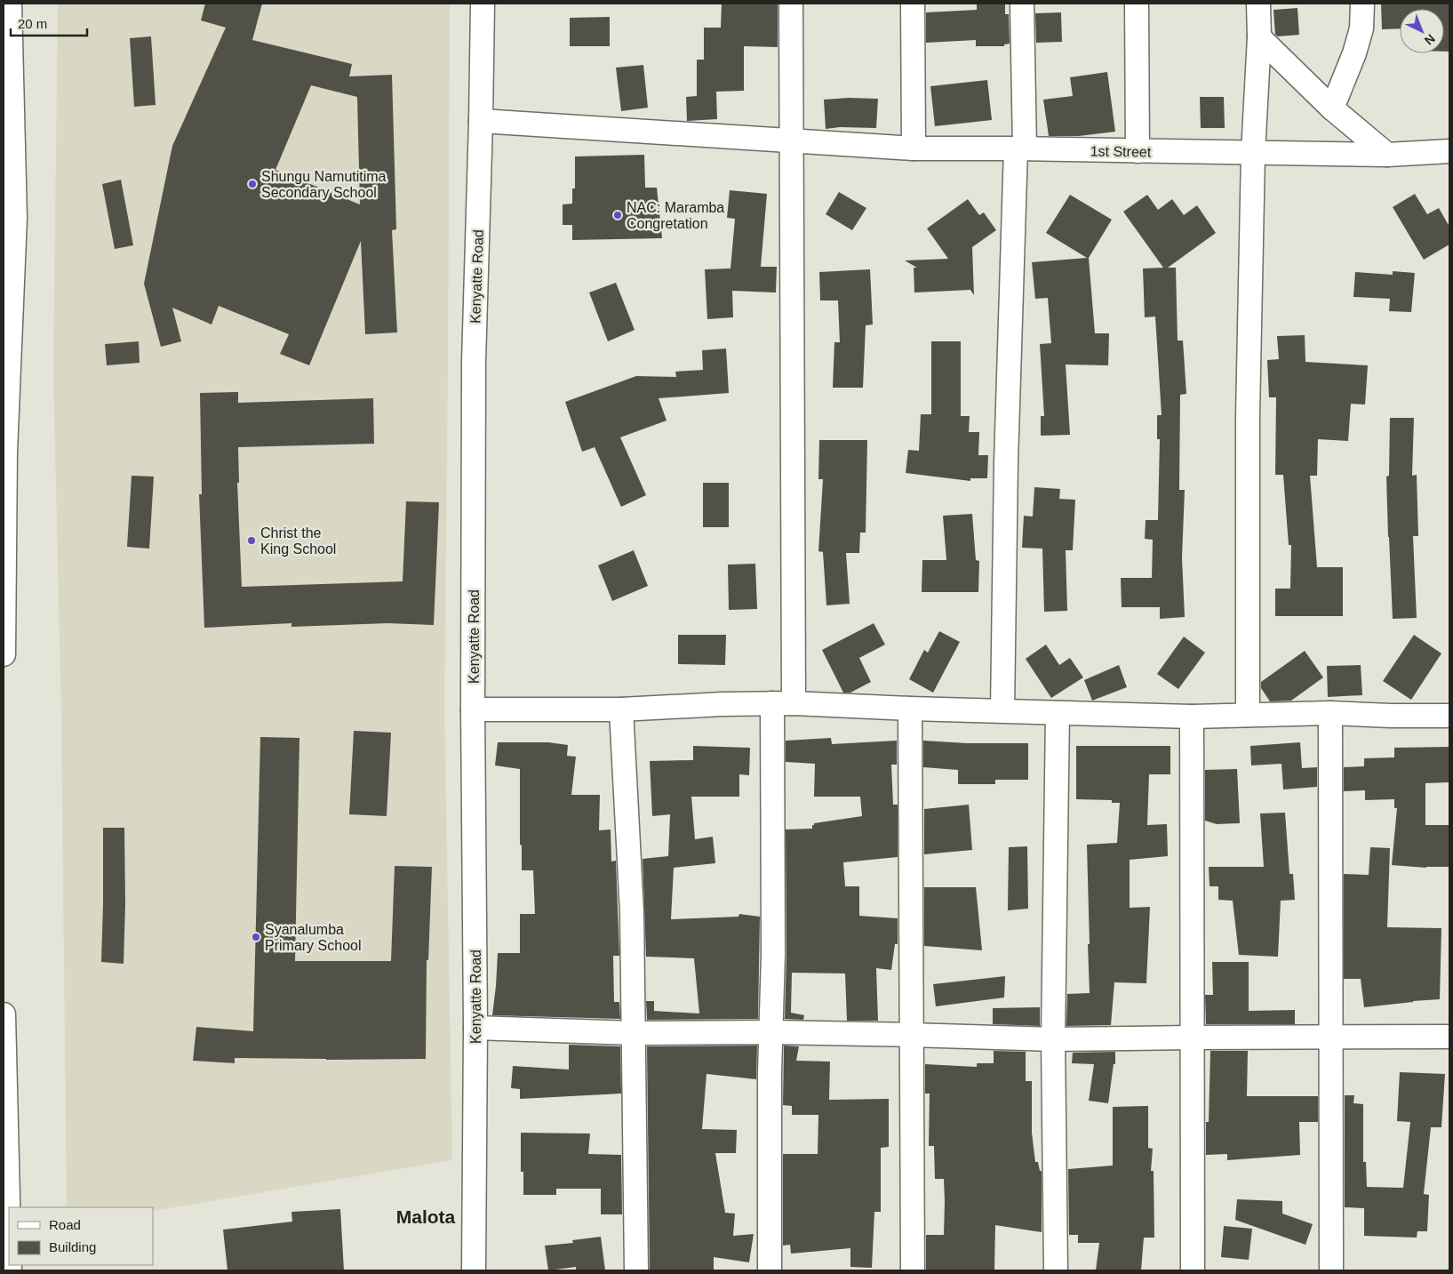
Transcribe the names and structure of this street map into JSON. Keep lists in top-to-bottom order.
{
  "streets": {
    "street": ["1st Street", "Kenyatte Road"]
  },
  "crossings": [
    ["1st Street", "Kenyatte Road"]
  ],
  "districts": ["Malota"],
  "places": [
    "Shungu Namutitima Secondary School",
    "NAC: Maramba Congretation",
    "Christ the King School",
    "Syanalumba Primary School"
  ],
  "legend": ["Road", "Building"],
  "scale_bar": "20 m",
  "north": "bottom right"
}
